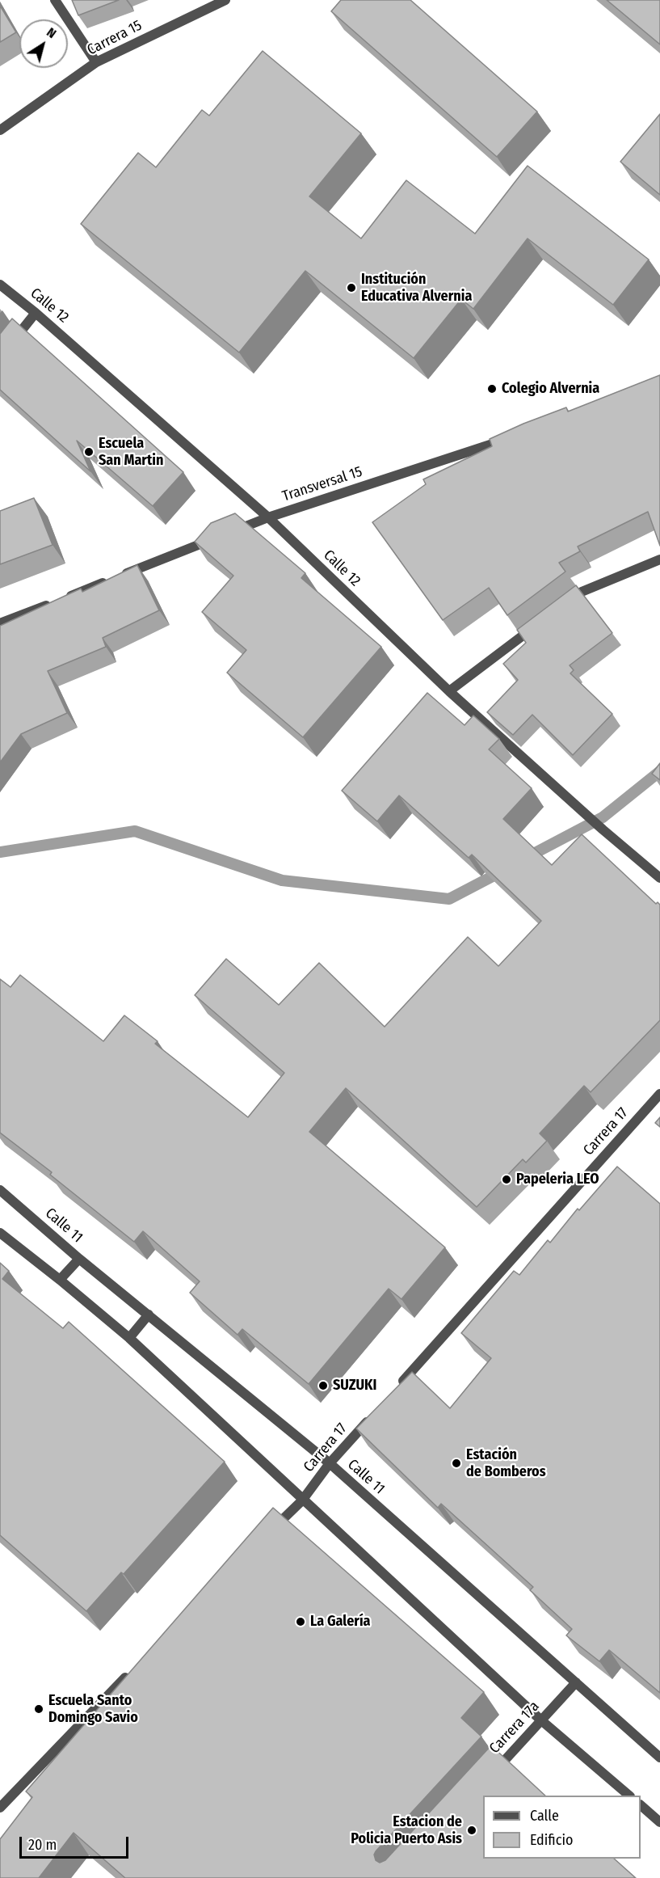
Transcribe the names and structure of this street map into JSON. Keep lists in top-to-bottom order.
{
  "streets": {
    "street": [
      "Carrera 15",
      "Calle 12",
      "Transversal 15",
      "Carrera 17",
      "Calle 11",
      "Carrera 17a"
    ]
  },
  "crossings": [
    ["Calle 12", "Transversal 15"],
    ["Carrera 17", "Calle 11"],
    ["Calle 11", "Carrera 17a"]
  ],
  "places": [
    "Institución Educativa Alvernia",
    "Colegio Alvernia",
    "Escuela San Martin",
    "Papeleria LEO",
    "SUZUKI",
    "Estación de Bomberos",
    "La Galería",
    "Escuela Santo Domingo Savio",
    "Estacion de Policia Puerto Asis"
  ],
  "legend": ["Calle", "Edificio"],
  "scale_bar": "20 m",
  "north": "top right"
}
